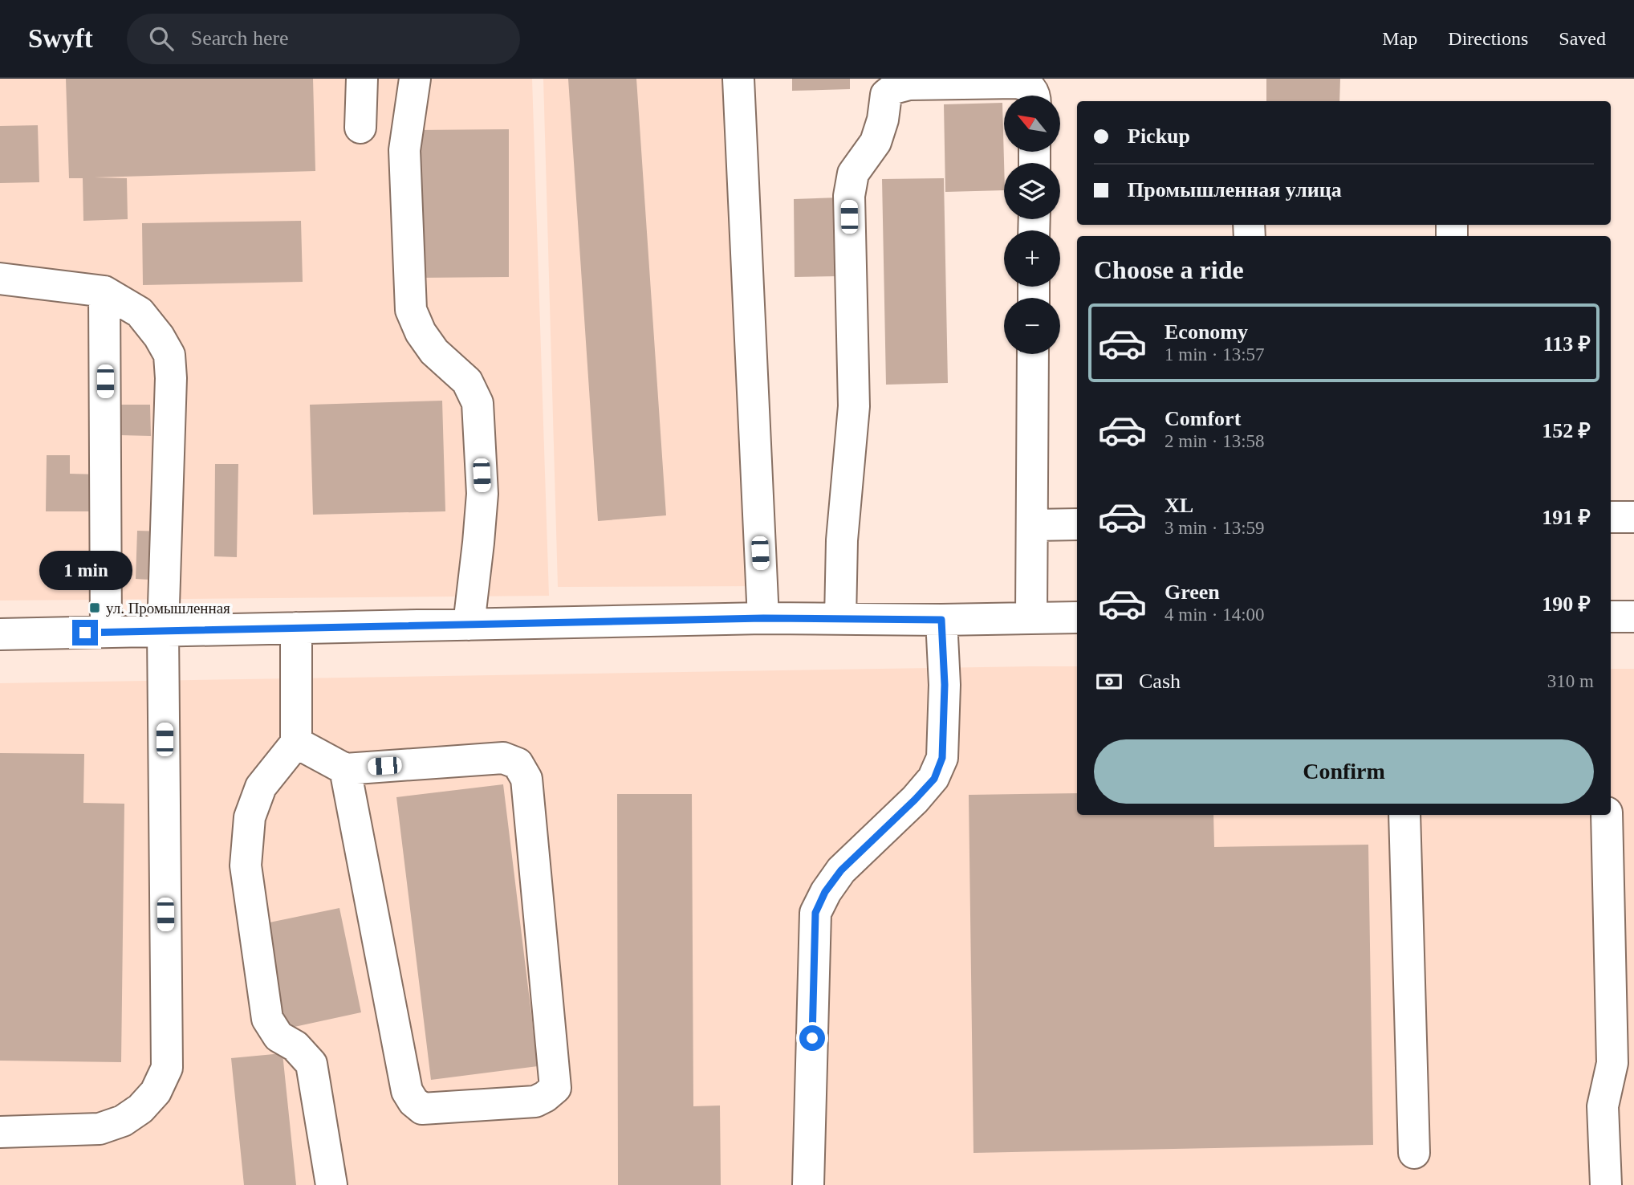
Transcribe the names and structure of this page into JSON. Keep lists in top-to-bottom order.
{
  "places": {
    "transit": ["ул. Промышленная"]
  },
  "north": "top left",
  "page": {
    "header": "Swyft",
    "search": "Search here",
    "nav": ["Map", "Directions", "Saved"],
    "map_buttons": ["+", "−"],
    "banner": ["Pickup", "Промышленная улица"],
    "heading": "Choose a ride",
    "list": [
      {
        "name": "Economy",
        "note": "1 min · 13:57",
        "value": "113 ₽"
      },
      {
        "name": "Comfort",
        "note": "2 min · 13:58",
        "value": "152 ₽"
      },
      {
        "name": "XL",
        "note": "3 min · 13:59",
        "value": "191 ₽"
      },
      {
        "name": "Green",
        "note": "4 min · 14:00",
        "value": "190 ₽"
      }
    ],
    "bubble": "1 min",
    "pay": ["Cash", "310 m"],
    "buttons": "Confirm"
  }
}
